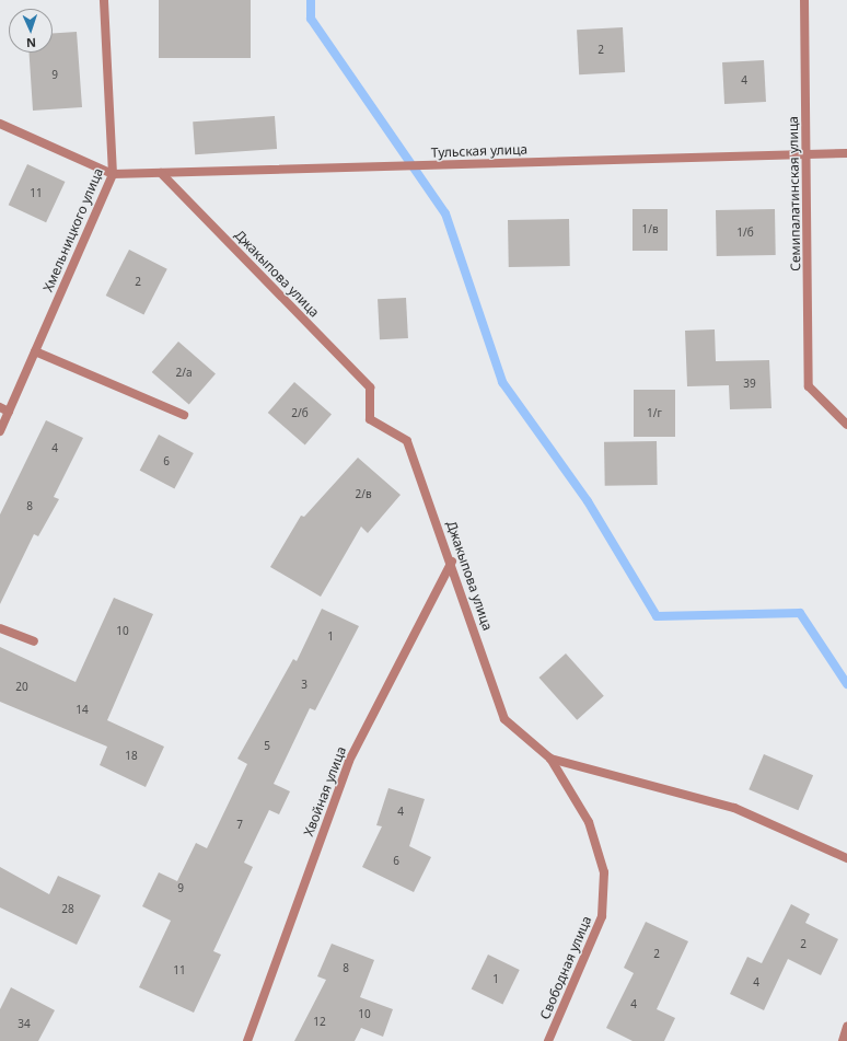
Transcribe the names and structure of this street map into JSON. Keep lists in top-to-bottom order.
{
  "streets": {
    "street": [
      "Тульская улица",
      "Семипалатинская улица",
      "Хмельницкого улица",
      "Джакыпова улица",
      "Хвойная улица",
      "Свободная улица"
    ]
  },
  "crossings": [
    ["Тульская улица", "Семипалатинская улица"],
    ["Тульская улица", "Хмельницкого улица"],
    ["Тульская улица", "Джакыпова улица"],
    ["Джакыпова улица", "Хвойная улица"],
    ["Джакыпова улица", "Свободная улица"]
  ],
  "house_numbers": [
    "2",
    "9",
    "4",
    "11",
    "1/в",
    "1/б",
    "2",
    "2/а",
    "39",
    "2/б",
    "1/г",
    "4",
    "6",
    "2/в",
    "8",
    "10",
    "1",
    "3",
    "20",
    "14",
    "5",
    "18",
    "4",
    "7",
    "6",
    "9",
    "28",
    "2",
    "2",
    "8",
    "11",
    "1",
    "4",
    "4",
    "10",
    "12",
    "34"
  ],
  "north": "bottom"
}
